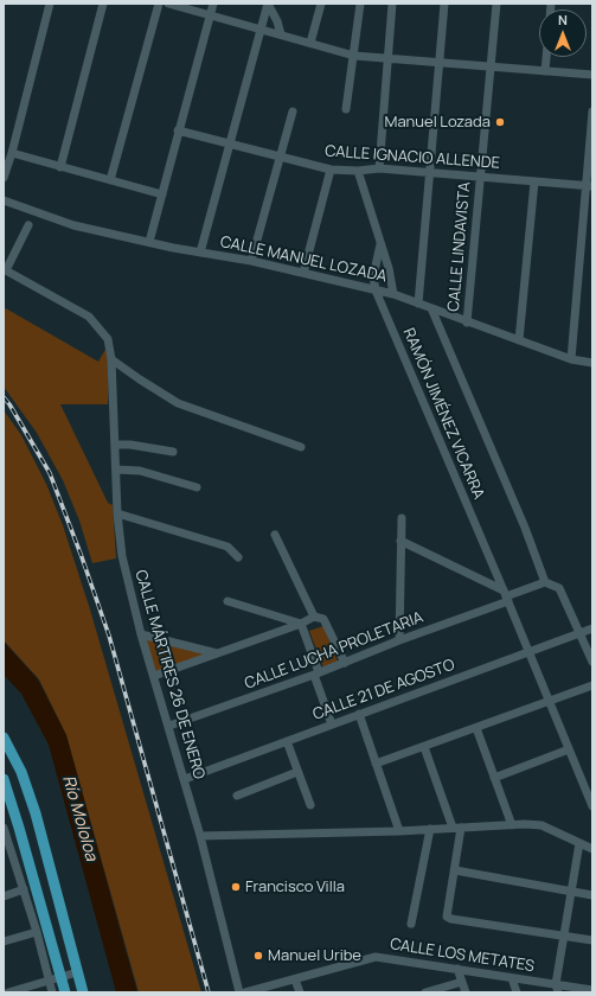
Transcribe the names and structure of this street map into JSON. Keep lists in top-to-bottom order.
{
  "streets": {
    "street": [
      "CALLE IGNACIO ALLENDE",
      "CALLE LINDAVISTA",
      "CALLE MANUEL LOZADA",
      "RAMÓN JIMÉNEZ VICARRA",
      "CALLE LUCHA PROLETARIA",
      "CALLE MÁRTIRES 26 DE ENERO",
      "CALLE 21 DE AGOSTO",
      "CALLE LOS METATES"
    ]
  },
  "crossings": [
    ["CALLE IGNACIO ALLENDE", "CALLE LINDAVISTA"],
    ["CALLE LINDAVISTA", "CALLE MANUEL LOZADA"],
    ["CALLE MANUEL LOZADA", "RAMÓN JIMÉNEZ VICARRA"],
    ["RAMÓN JIMÉNEZ VICARRA", "CALLE LUCHA PROLETARIA"],
    ["RAMÓN JIMÉNEZ VICARRA", "CALLE 21 DE AGOSTO"],
    ["CALLE LUCHA PROLETARIA", "CALLE MÁRTIRES 26 DE ENERO"],
    ["CALLE MÁRTIRES 26 DE ENERO", "CALLE 21 DE AGOSTO"]
  ],
  "water": ["Río Mololoa"],
  "places": ["Manuel Lozada", "Francisco Villa", "Manuel Uribe"],
  "north": "top"
}
